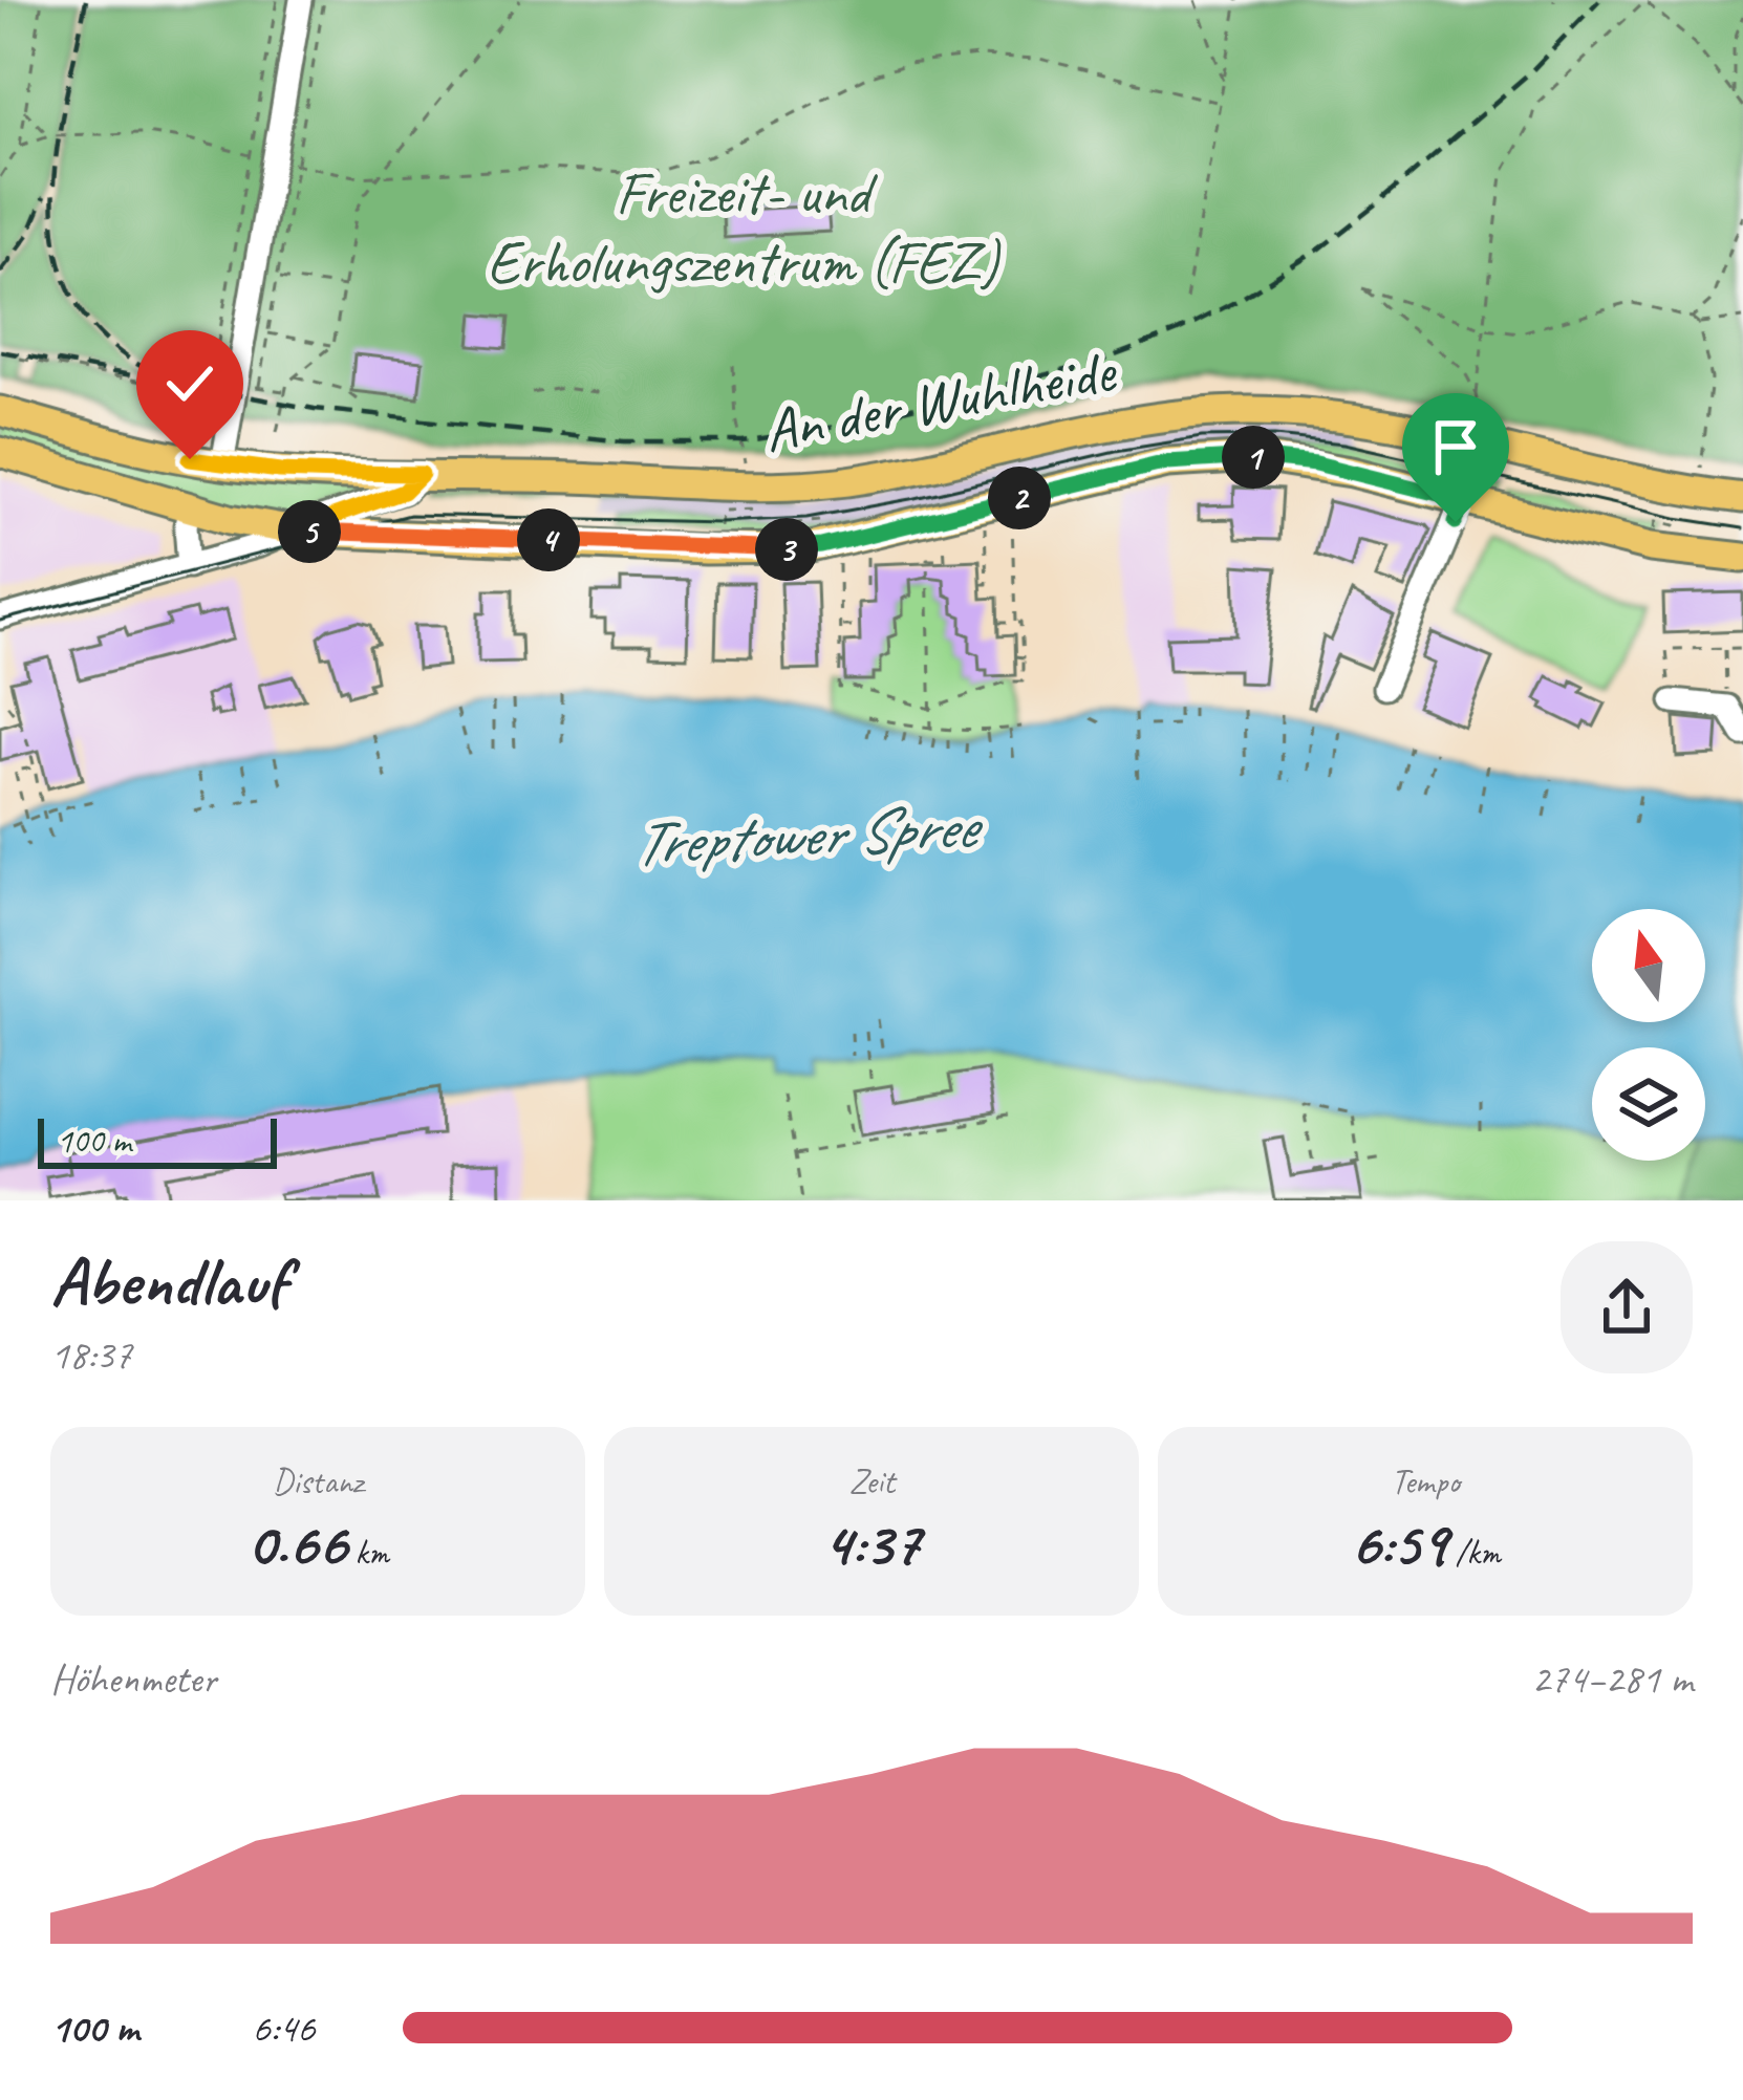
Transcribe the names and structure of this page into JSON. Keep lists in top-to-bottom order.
{
  "streets": {
    "main road": ["An der Wuhlheide"]
  },
  "water": ["Treptower Spree"],
  "parks": ["Freizeit- und Erholungszentrum (FEZ)"],
  "scale_bar": "100 m",
  "north": "top",
  "page": {
    "pins": [
      "1",
      "2",
      "5",
      "4",
      "3"
    ],
    "scale": "100 m",
    "heading": ["Abendlauf", "18:37"],
    "stats": [
      ["Distanz", "0.66 km"],
      ["Zeit", "4:37"],
      ["Tempo", "6:59 /km"]
    ],
    "chart": ["Höhenmeter", "274–281 m"],
    "list": [
      {
        "name": "100 m",
        "note": "6:46"
      }
    ]
  }
}
